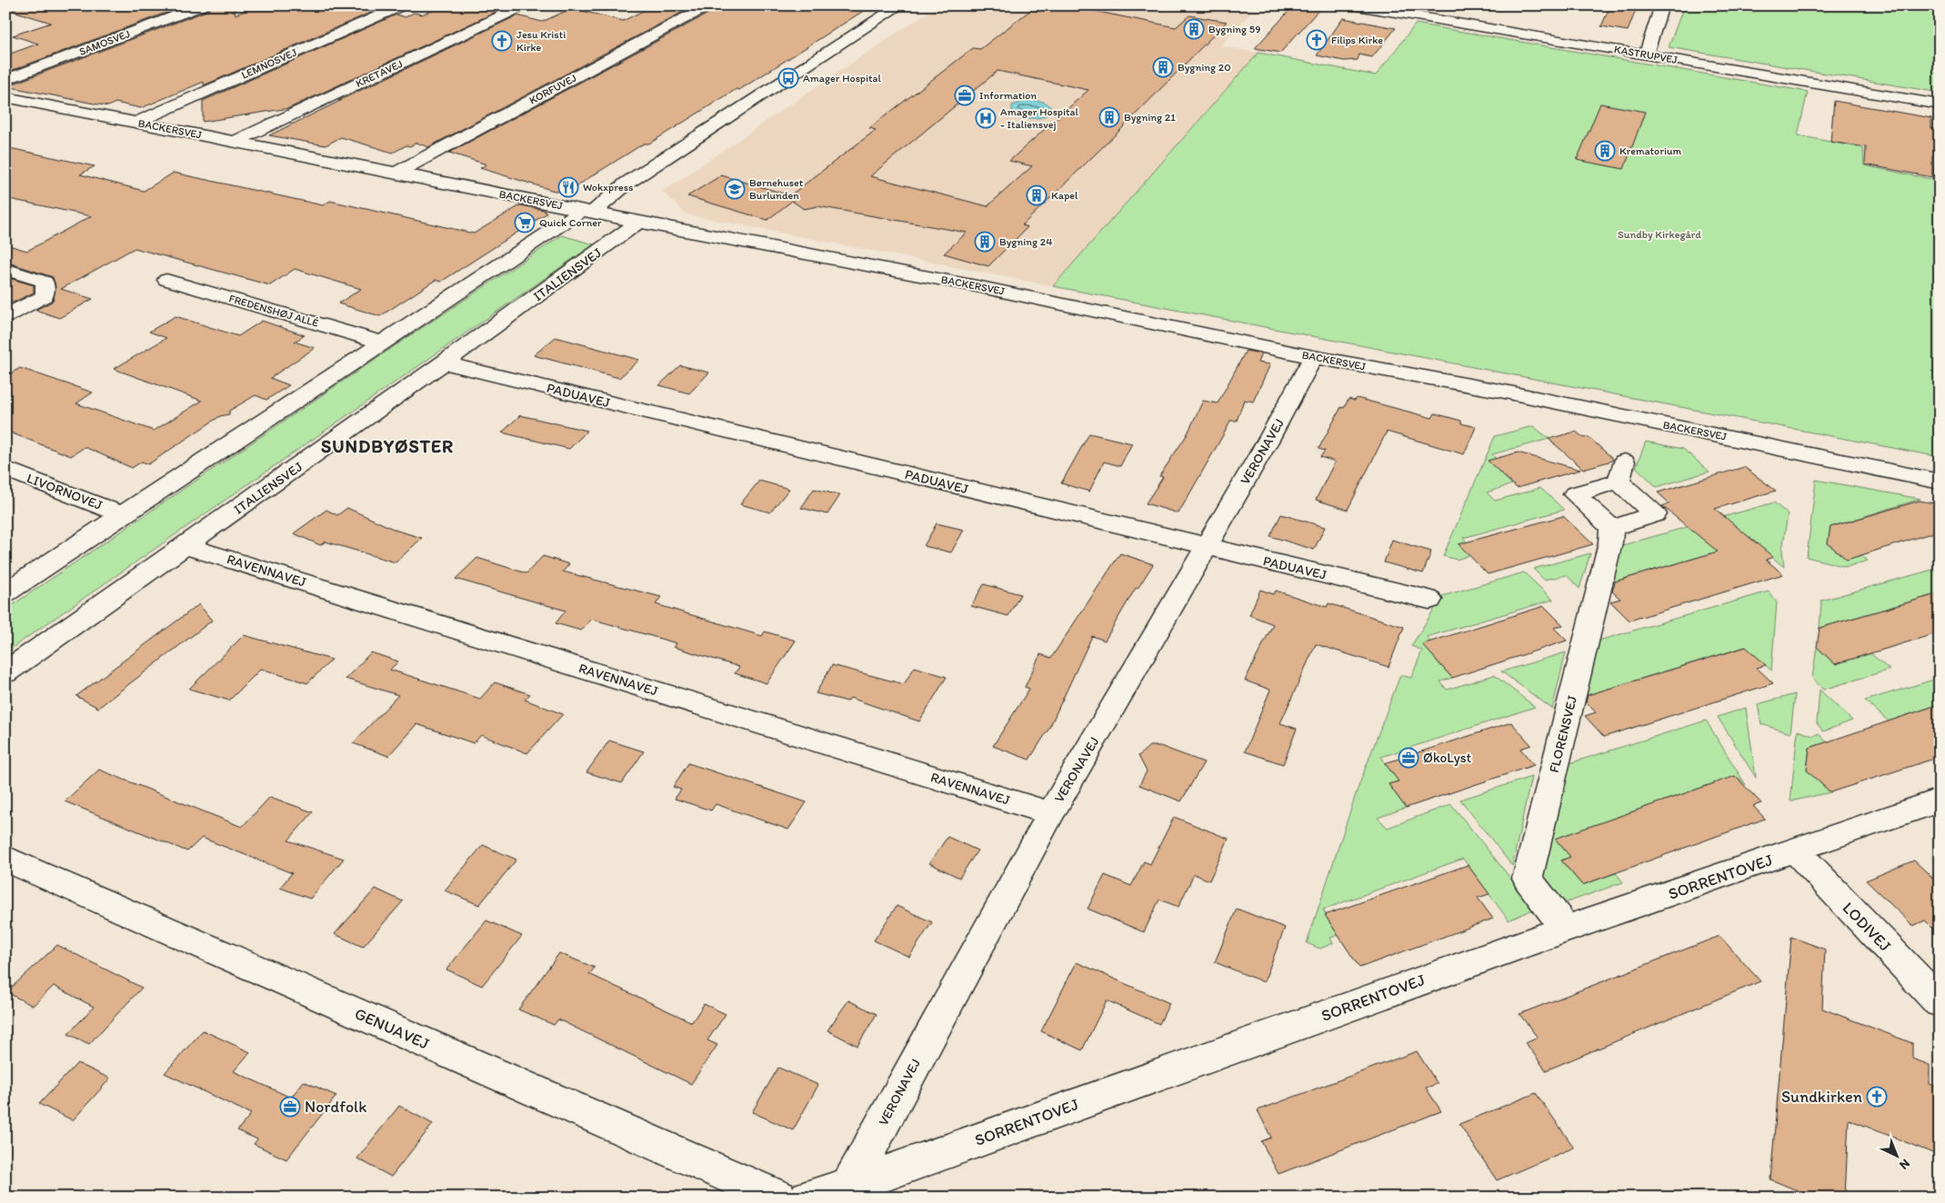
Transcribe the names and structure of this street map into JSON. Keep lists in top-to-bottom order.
{
  "streets": {
    "street": [
      "SAMOSVEJ",
      "KASTRUPVEJ",
      "LEMNOSVEJ",
      "KRETAVEJ",
      "KORFUVEJ",
      "BACKERSVEJ",
      "ITALIENSVEJ",
      "FREDENSHØJ ALLÉ",
      "PADUAVEJ",
      "VERONAVEJ",
      "LIVORNOVEJ",
      "RAVENNAVEJ",
      "FLORENSVEJ",
      "SORRENTOVEJ",
      "LODIVEJ",
      "GENUAVEJ"
    ]
  },
  "crossings": [
    ["LEMNOSVEJ", "BACKERSVEJ"],
    ["KRETAVEJ", "BACKERSVEJ"],
    ["KORFUVEJ", "BACKERSVEJ"],
    ["BACKERSVEJ", "ITALIENSVEJ"],
    ["BACKERSVEJ", "VERONAVEJ"],
    ["ITALIENSVEJ", "PADUAVEJ"],
    ["ITALIENSVEJ", "RAVENNAVEJ"],
    ["PADUAVEJ", "VERONAVEJ"],
    ["VERONAVEJ", "RAVENNAVEJ"],
    ["VERONAVEJ", "SORRENTOVEJ"],
    ["FLORENSVEJ", "SORRENTOVEJ"],
    ["SORRENTOVEJ", "LODIVEJ"]
  ],
  "districts": ["SUNDBYØSTER"],
  "parks": ["Sundby Kirkegård"],
  "places": {
    "building": [
      "Bygning 59",
      "Bygning 20",
      "Bygning 21",
      "Krematorium",
      "Kapel",
      "Bygning 24"
    ],
    "church": ["Filips Kirke", "Jesu Kristi Kirke", "Sundkirken"],
    "bus stop": ["Amager Hospital"],
    "office": ["Information", "ØkoLyst", "Nordfolk"],
    "hospital": ["Amager Hospital - Italiensvej"],
    "restaurant": ["Wokxpress"],
    "school or university": ["Børnehuset Burlunden"],
    "supermarket": ["Quick Corner"]
  },
  "north": "bottom right"
}
